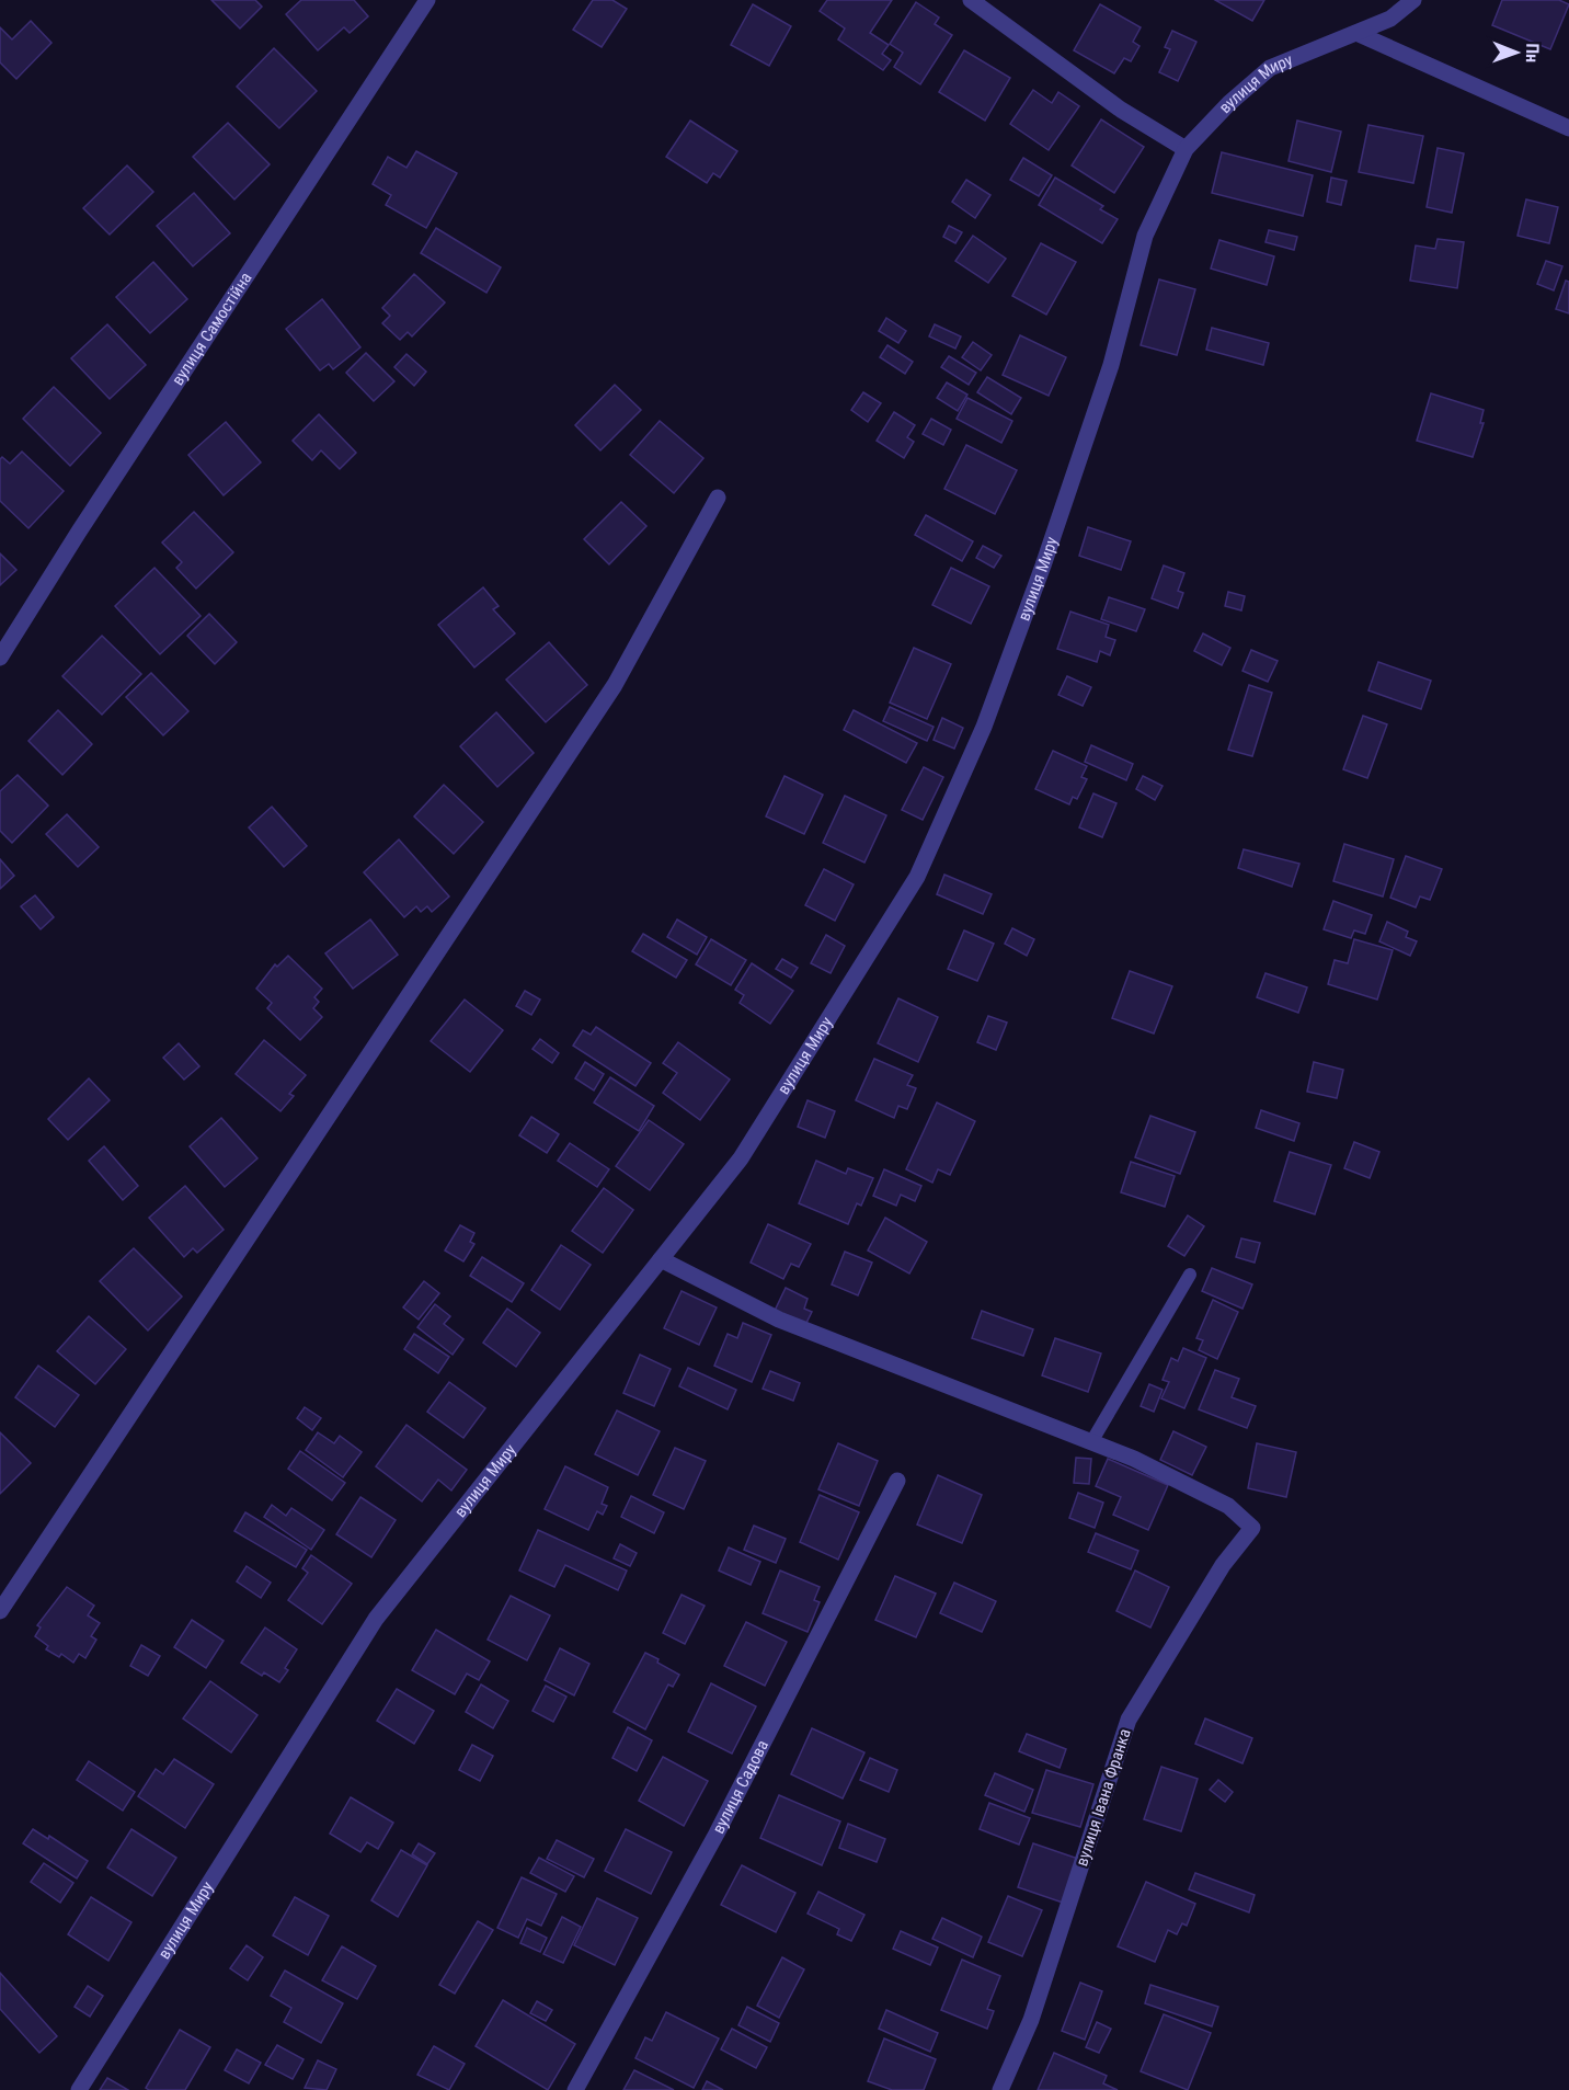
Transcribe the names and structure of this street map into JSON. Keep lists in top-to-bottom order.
{
  "streets": {
    "street": [
      "вулиця Миру",
      "вулиця Самостійна",
      "вулиця Садова",
      "вулиця Івана Франка"
    ]
  },
  "north": "right"
}
